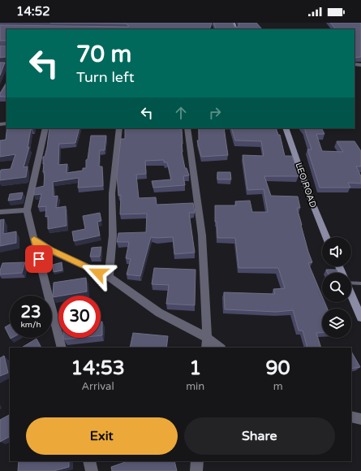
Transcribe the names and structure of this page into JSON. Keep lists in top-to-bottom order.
{
  "streets": {
    "street": ["LEO ROAD"]
  },
  "page": {
    "status": "14:52",
    "turn": ["70 m", "Turn left"],
    "speed": "23 km/h",
    "limit": "30",
    "eta": [
      "14:53",
      "Arrival",
      "1",
      "min",
      "90",
      "m"
    ],
    "buttons": ["Exit", "Share"]
  }
}
